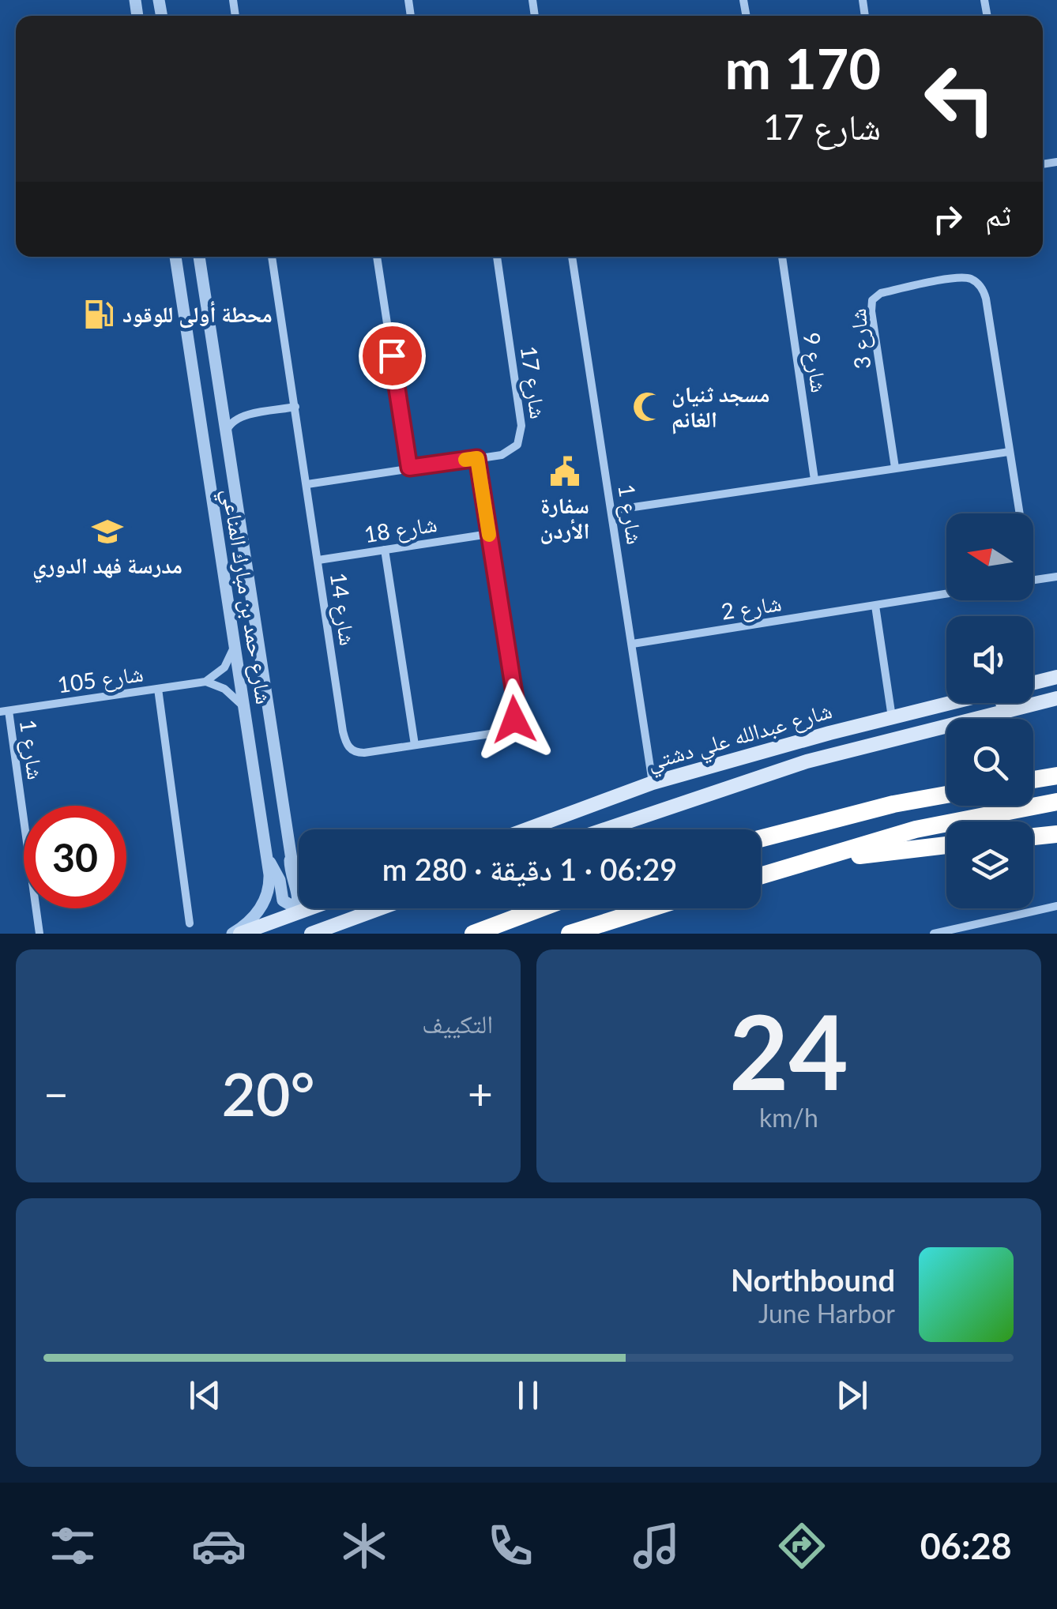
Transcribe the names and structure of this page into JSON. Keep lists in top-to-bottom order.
{
  "streets": {
    "main road": ["شارع عبدالله علي دشتي"],
    "street": [
      "شارع 3",
      "شارع 9",
      "شارع 17",
      "شارع 1",
      "شارع 18",
      "شارع حمد بن مبارك المناعي",
      "شارع 2",
      "شارع 14",
      "شارع 105"
    ]
  },
  "crossings": [
    ["شارع 17", "شارع 14"],
    ["شارع 1", "شارع 2"],
    ["شارع 1", "شارع 105"],
    ["شارع 1", "شارع عبدالله علي دشتي"],
    ["شارع 18", "شارع 14"]
  ],
  "places": {
    "fuel station": ["محطة أولى للوقود"],
    "mosque": ["مسجد ثنيان الغانم"],
    "public building": ["سفارة الأردن"],
    "school or university": ["مدرسة فهد الدوري"]
  },
  "north": "left",
  "page": {
    "turn": ["170 m", "شارع 17"],
    "then": "ثم",
    "limit": "30",
    "trip": "06:29 · 1 دقيقة · 280 m",
    "tile": [
      ["24", "km/h"],
      "التكييف"
    ],
    "heat": ["−", "20°", "+"],
    "song": ["Northbound", "June Harbor"],
    "tabs": "06:28"
  }
}
